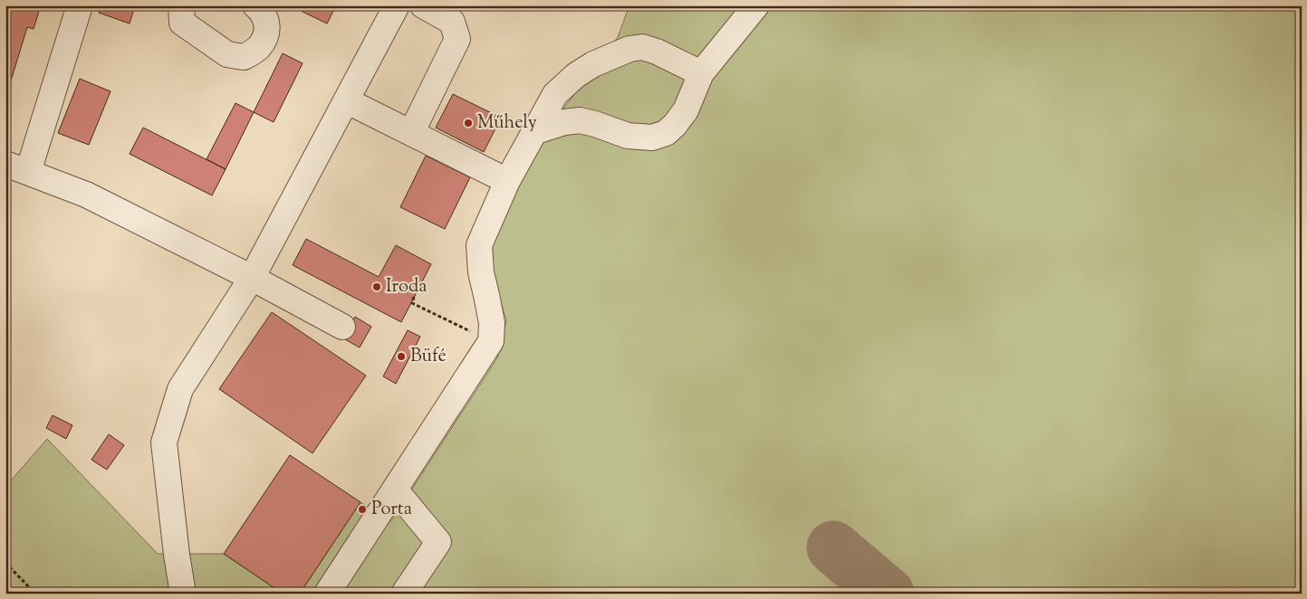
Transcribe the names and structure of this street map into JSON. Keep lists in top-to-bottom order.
{
  "places": [
    "Műhely",
    "Iroda",
    "Büfé",
    "Porta"
  ]
}
